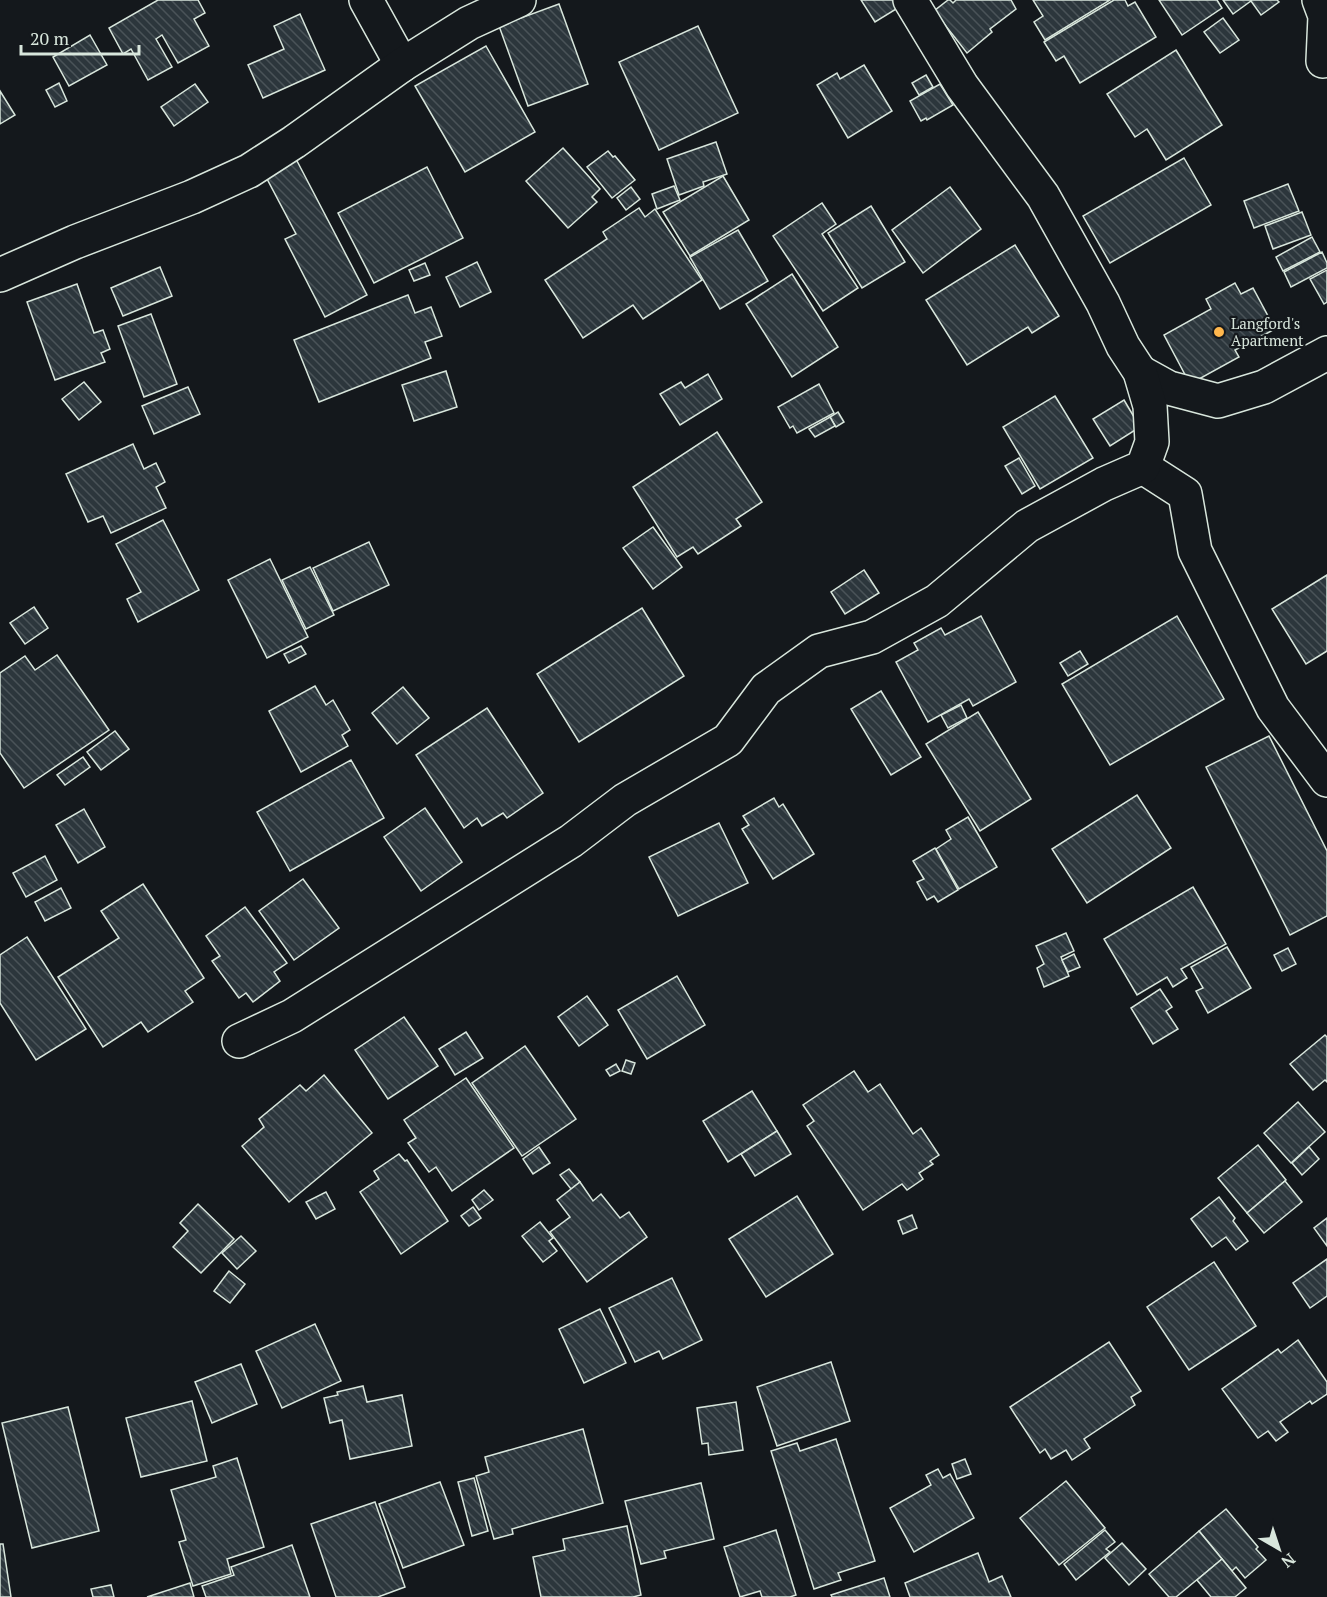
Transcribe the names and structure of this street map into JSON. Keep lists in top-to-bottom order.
{
  "places": ["Langford's Apartment"],
  "scale_bar": "20 m",
  "north": "bottom right"
}
